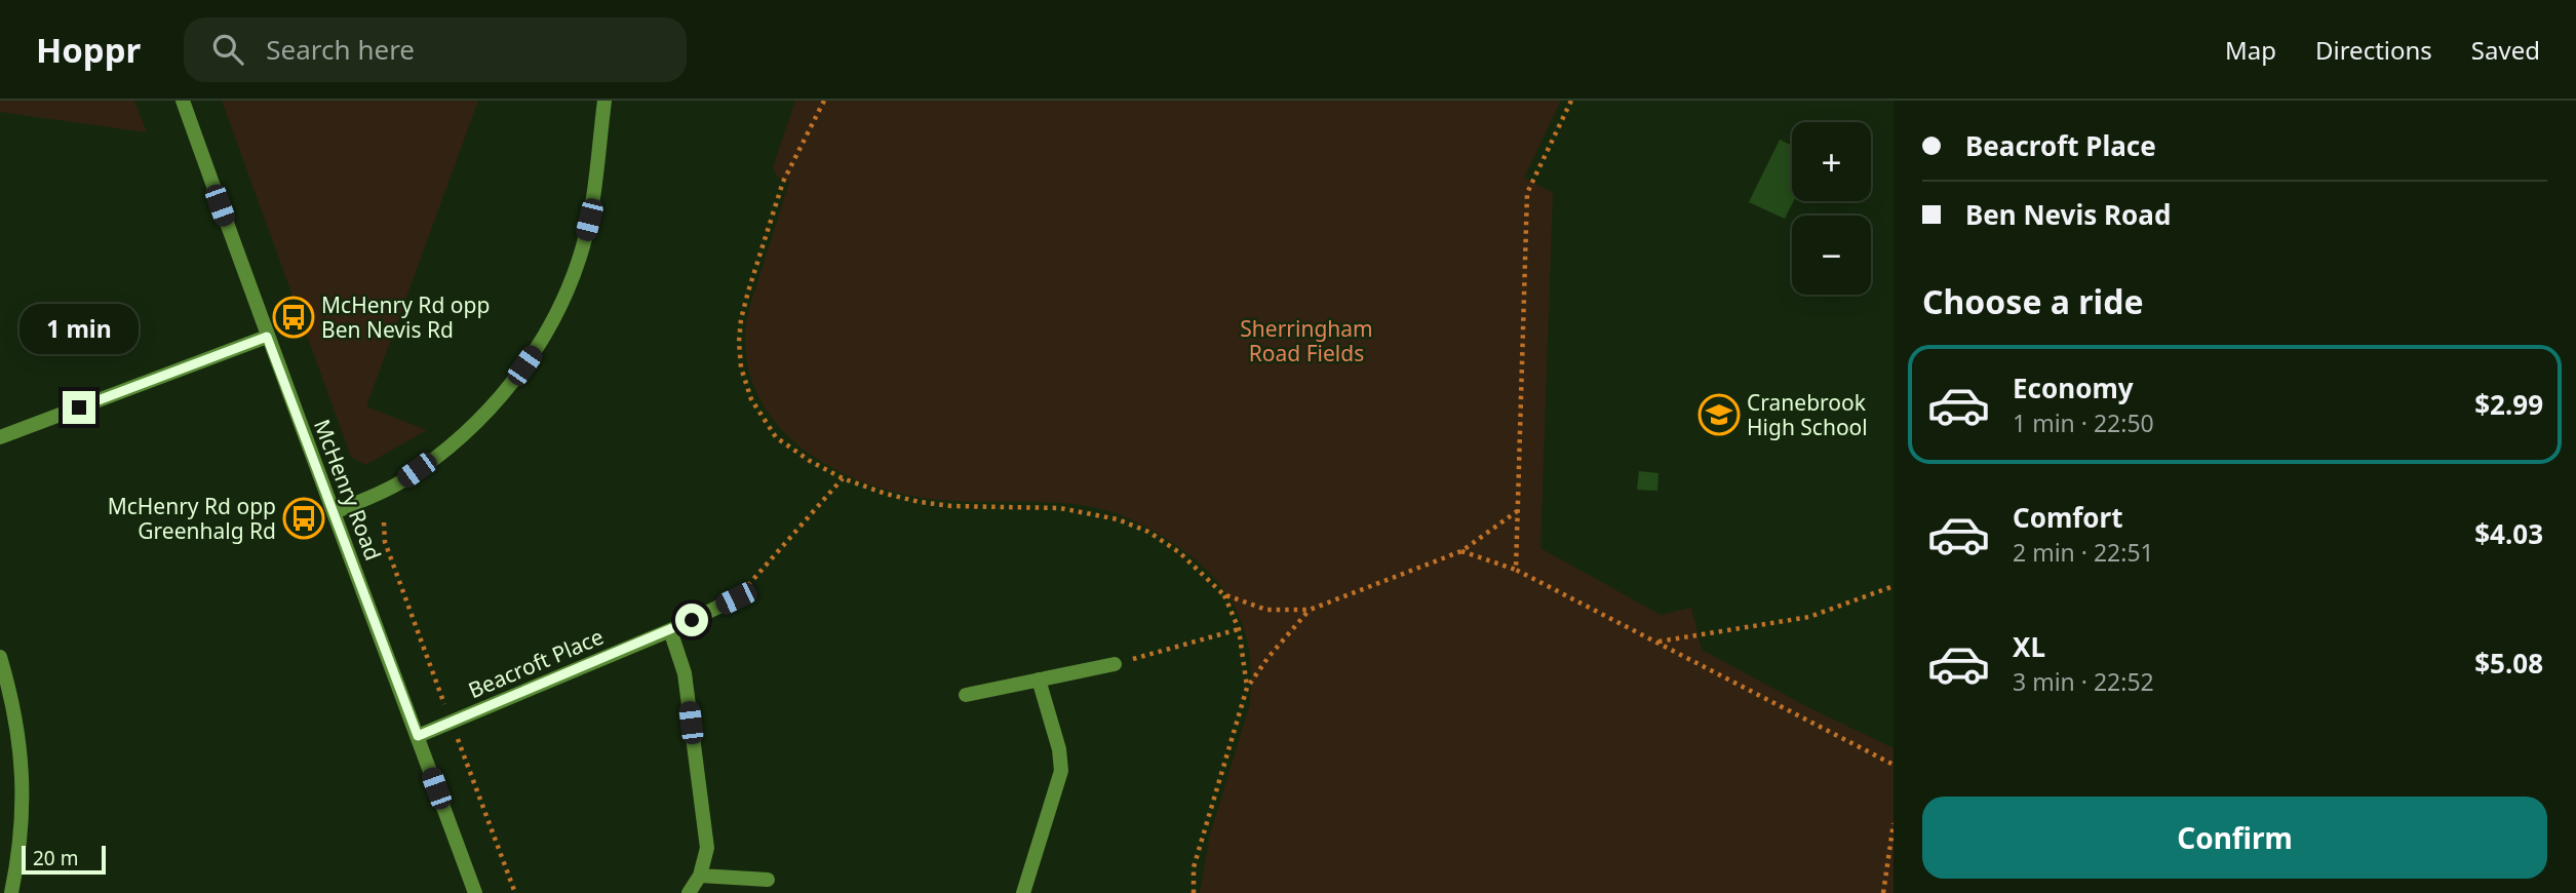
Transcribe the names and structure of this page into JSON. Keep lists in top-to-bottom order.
{
  "streets": {
    "street": ["McHenry Road", "Beacroft Place"]
  },
  "crossings": [
    ["McHenry Road", "Beacroft Place"]
  ],
  "parks": ["Sherringham Road Fields"],
  "places": {
    "bus stop": ["McHenry Rd opp Ben Nevis Rd", "McHenry Rd opp Greenhalg Rd"],
    "school or university": ["Cranebrook High School"]
  },
  "scale_bar": "20 m",
  "page": {
    "header": "Hoppr",
    "search": "Search here",
    "nav": ["Map", "Directions", "Saved"],
    "banner": ["Beacroft Place", "Ben Nevis Road"],
    "map_buttons": ["+", "−"],
    "heading": "Choose a ride",
    "bubble": "1 min",
    "list": [
      {
        "name": "Economy",
        "note": "1 min · 22:50",
        "value": "$2.99"
      },
      {
        "name": "Comfort",
        "note": "2 min · 22:51",
        "value": "$4.03"
      },
      {
        "name": "XL",
        "note": "3 min · 22:52",
        "value": "$5.08"
      }
    ],
    "buttons": "Confirm",
    "scale": "20 m"
  }
}
